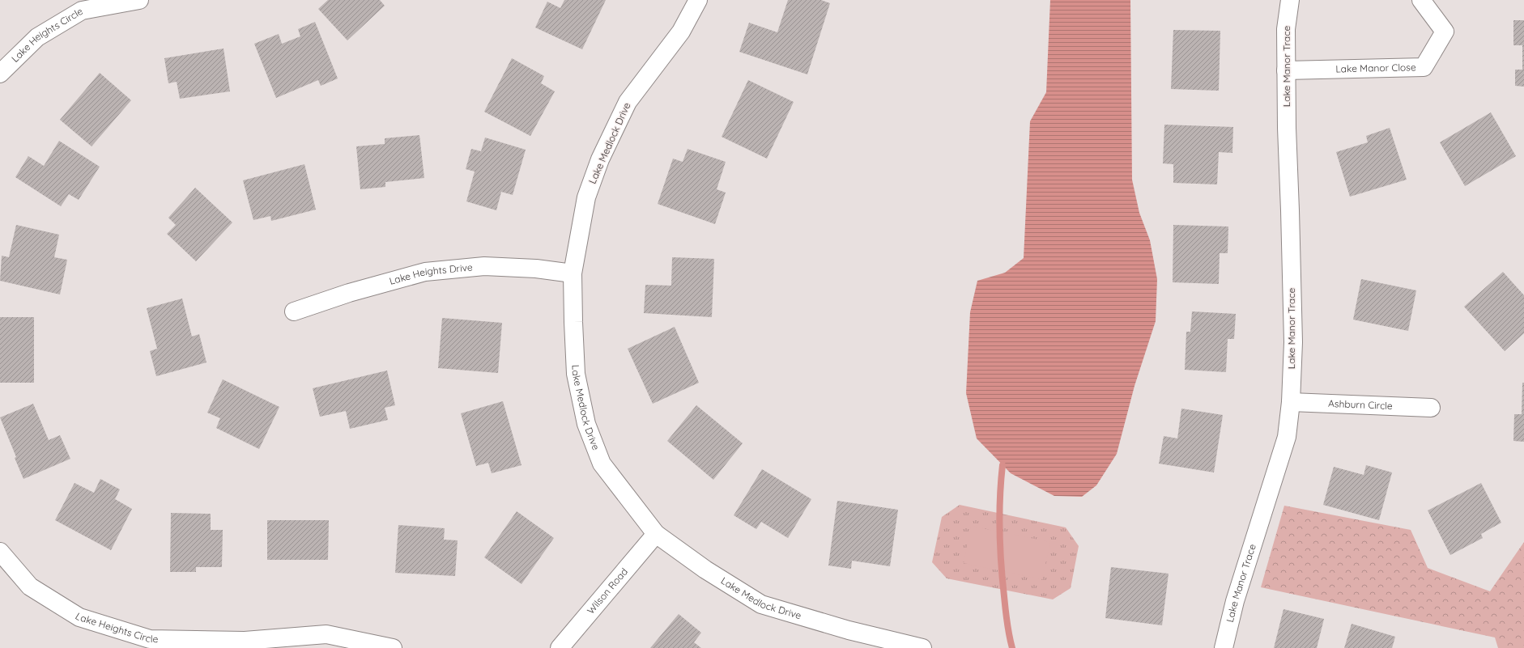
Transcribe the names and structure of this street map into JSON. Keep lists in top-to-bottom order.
{
  "streets": {
    "street": [
      "Lake Heights Circle",
      "Lake Manor Trace",
      "Lake Manor Close",
      "Lake Medlock Drive",
      "Lake Heights Drive",
      "Ashburn Circle",
      "Wilson Road"
    ]
  },
  "crossings": [
    ["Lake Manor Trace", "Lake Manor Close"],
    ["Lake Manor Trace", "Ashburn Circle"],
    ["Lake Medlock Drive", "Lake Heights Drive"],
    ["Lake Medlock Drive", "Wilson Road"]
  ]
}
